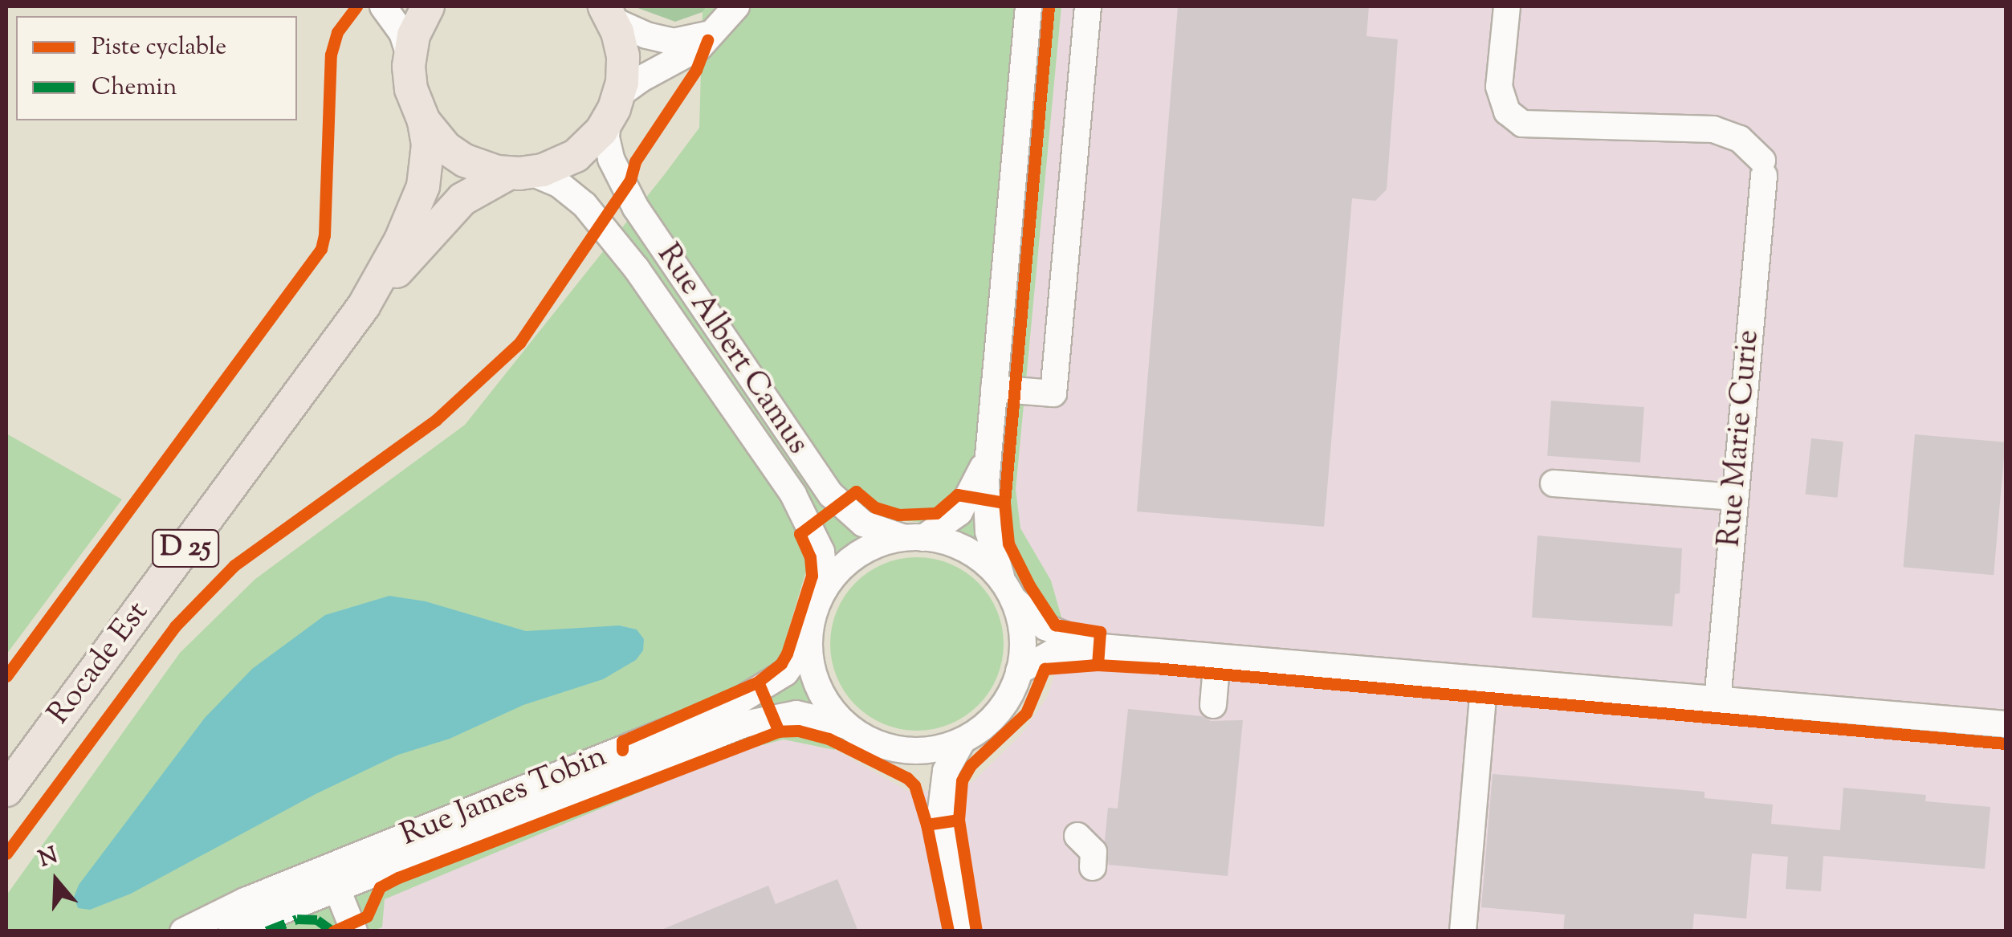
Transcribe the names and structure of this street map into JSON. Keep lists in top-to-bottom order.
{
  "streets": {
    "main road": ["D 25", "Rocade Est"],
    "street": ["Rue Albert Camus", "Rue Marie Curie", "Rue James Tobin"]
  },
  "crossings": [
    ["Rue Albert Camus", "Rocade Est"],
    ["Rue Albert Camus", "Rue James Tobin"]
  ],
  "legend": ["Piste cyclable", "Chemin"],
  "north": "top"
}
